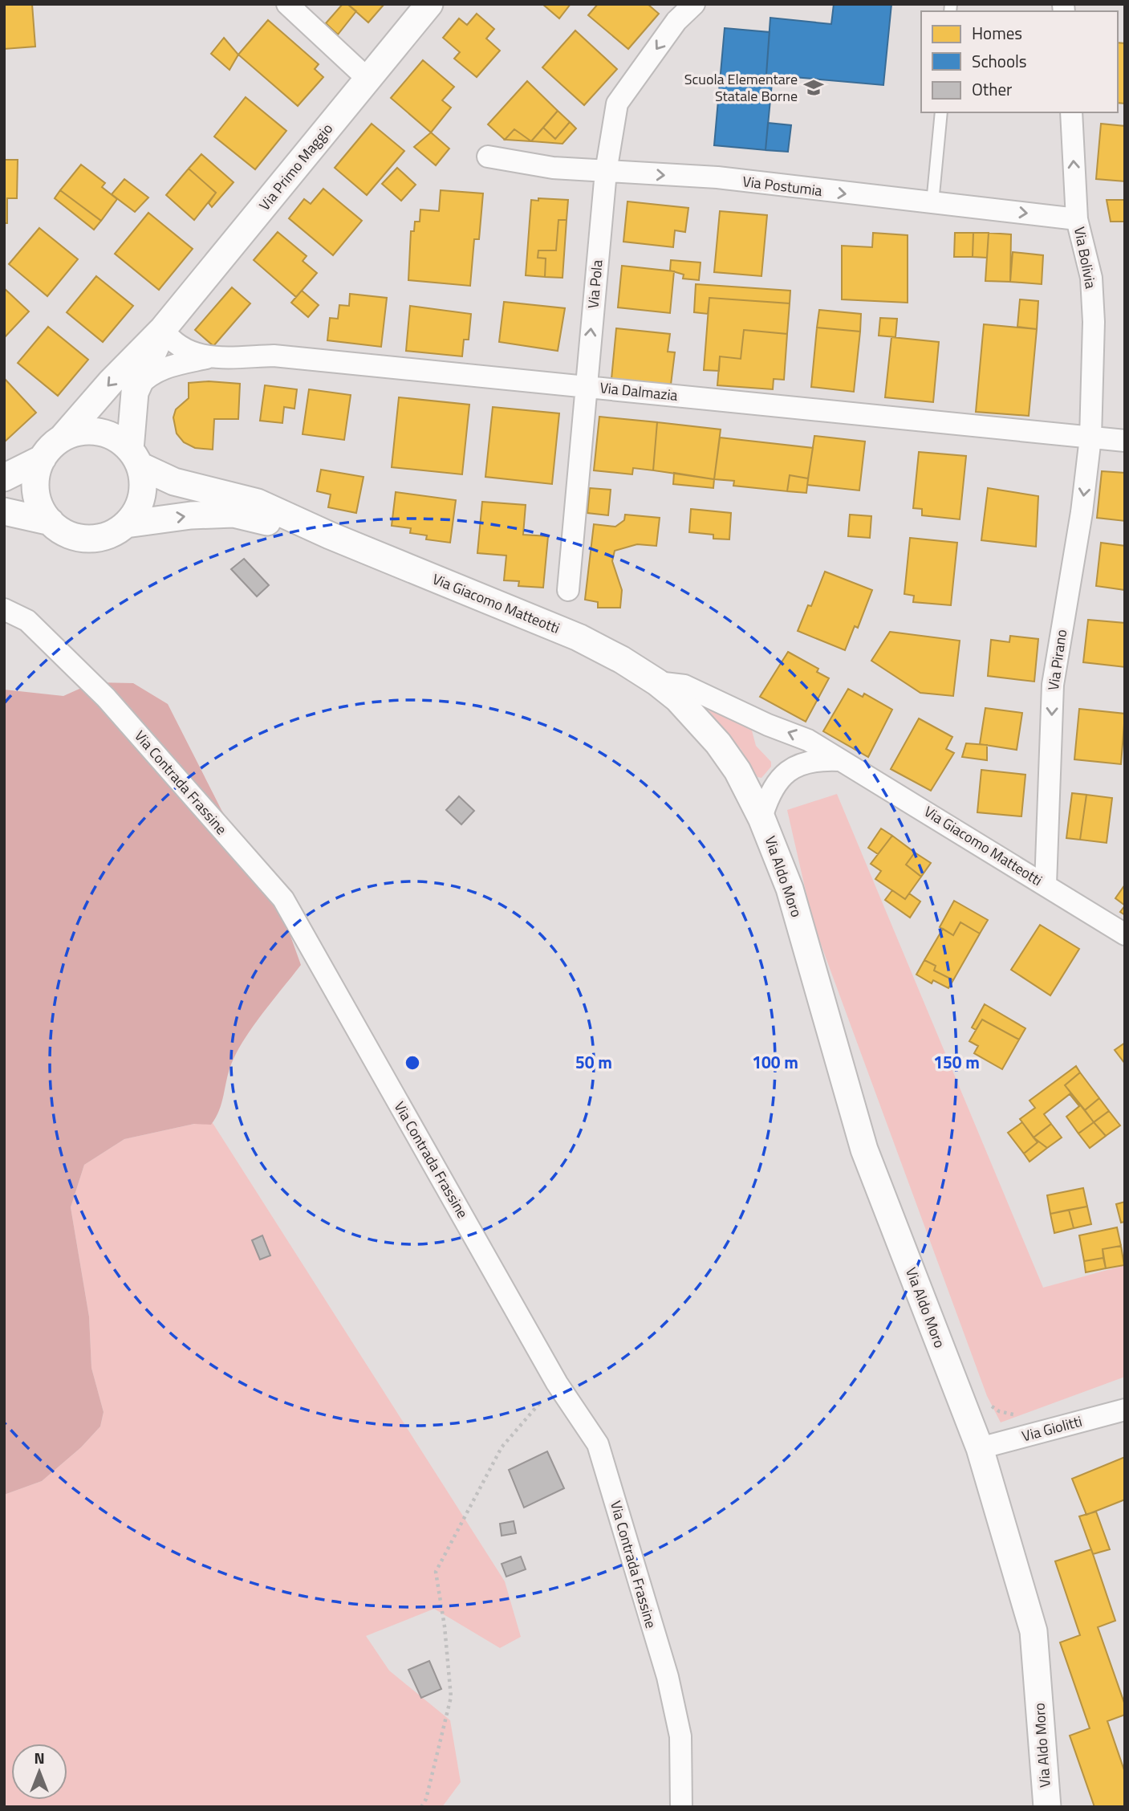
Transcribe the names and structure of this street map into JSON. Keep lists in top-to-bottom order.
{
  "streets": {
    "street": [
      "Via Primo Maggio",
      "Via Postumia",
      "Via Bolivia",
      "Via Pola",
      "Via Dalmazia",
      "Via Giacomo Matteotti",
      "Via Pirano",
      "Via Contrada Frassine",
      "Via Aldo Moro",
      "Via Giolitti"
    ]
  },
  "crossings": [
    ["Via Primo Maggio", "Via Dalmazia"],
    ["Via Primo Maggio", "Via Giacomo Matteotti"],
    ["Via Postumia", "Via Bolivia"],
    ["Via Postumia", "Via Pola"],
    ["Via Bolivia", "Via Dalmazia"],
    ["Via Bolivia", "Via Pirano"],
    ["Via Pola", "Via Dalmazia"],
    ["Via Dalmazia", "Via Pirano"],
    ["Via Giacomo Matteotti", "Via Pirano"],
    ["Via Giacomo Matteotti", "Via Aldo Moro"],
    ["Via Aldo Moro", "Via Giolitti"]
  ],
  "one_way": ["Via Postumia", "Via Pirano"],
  "places": {
    "school or university": ["Scuola Elementare Statale Borne"]
  },
  "legend": ["Homes", "Schools", "Other"],
  "north": "top",
  "rings": ["50 m", "100 m", "150 m"]
}
